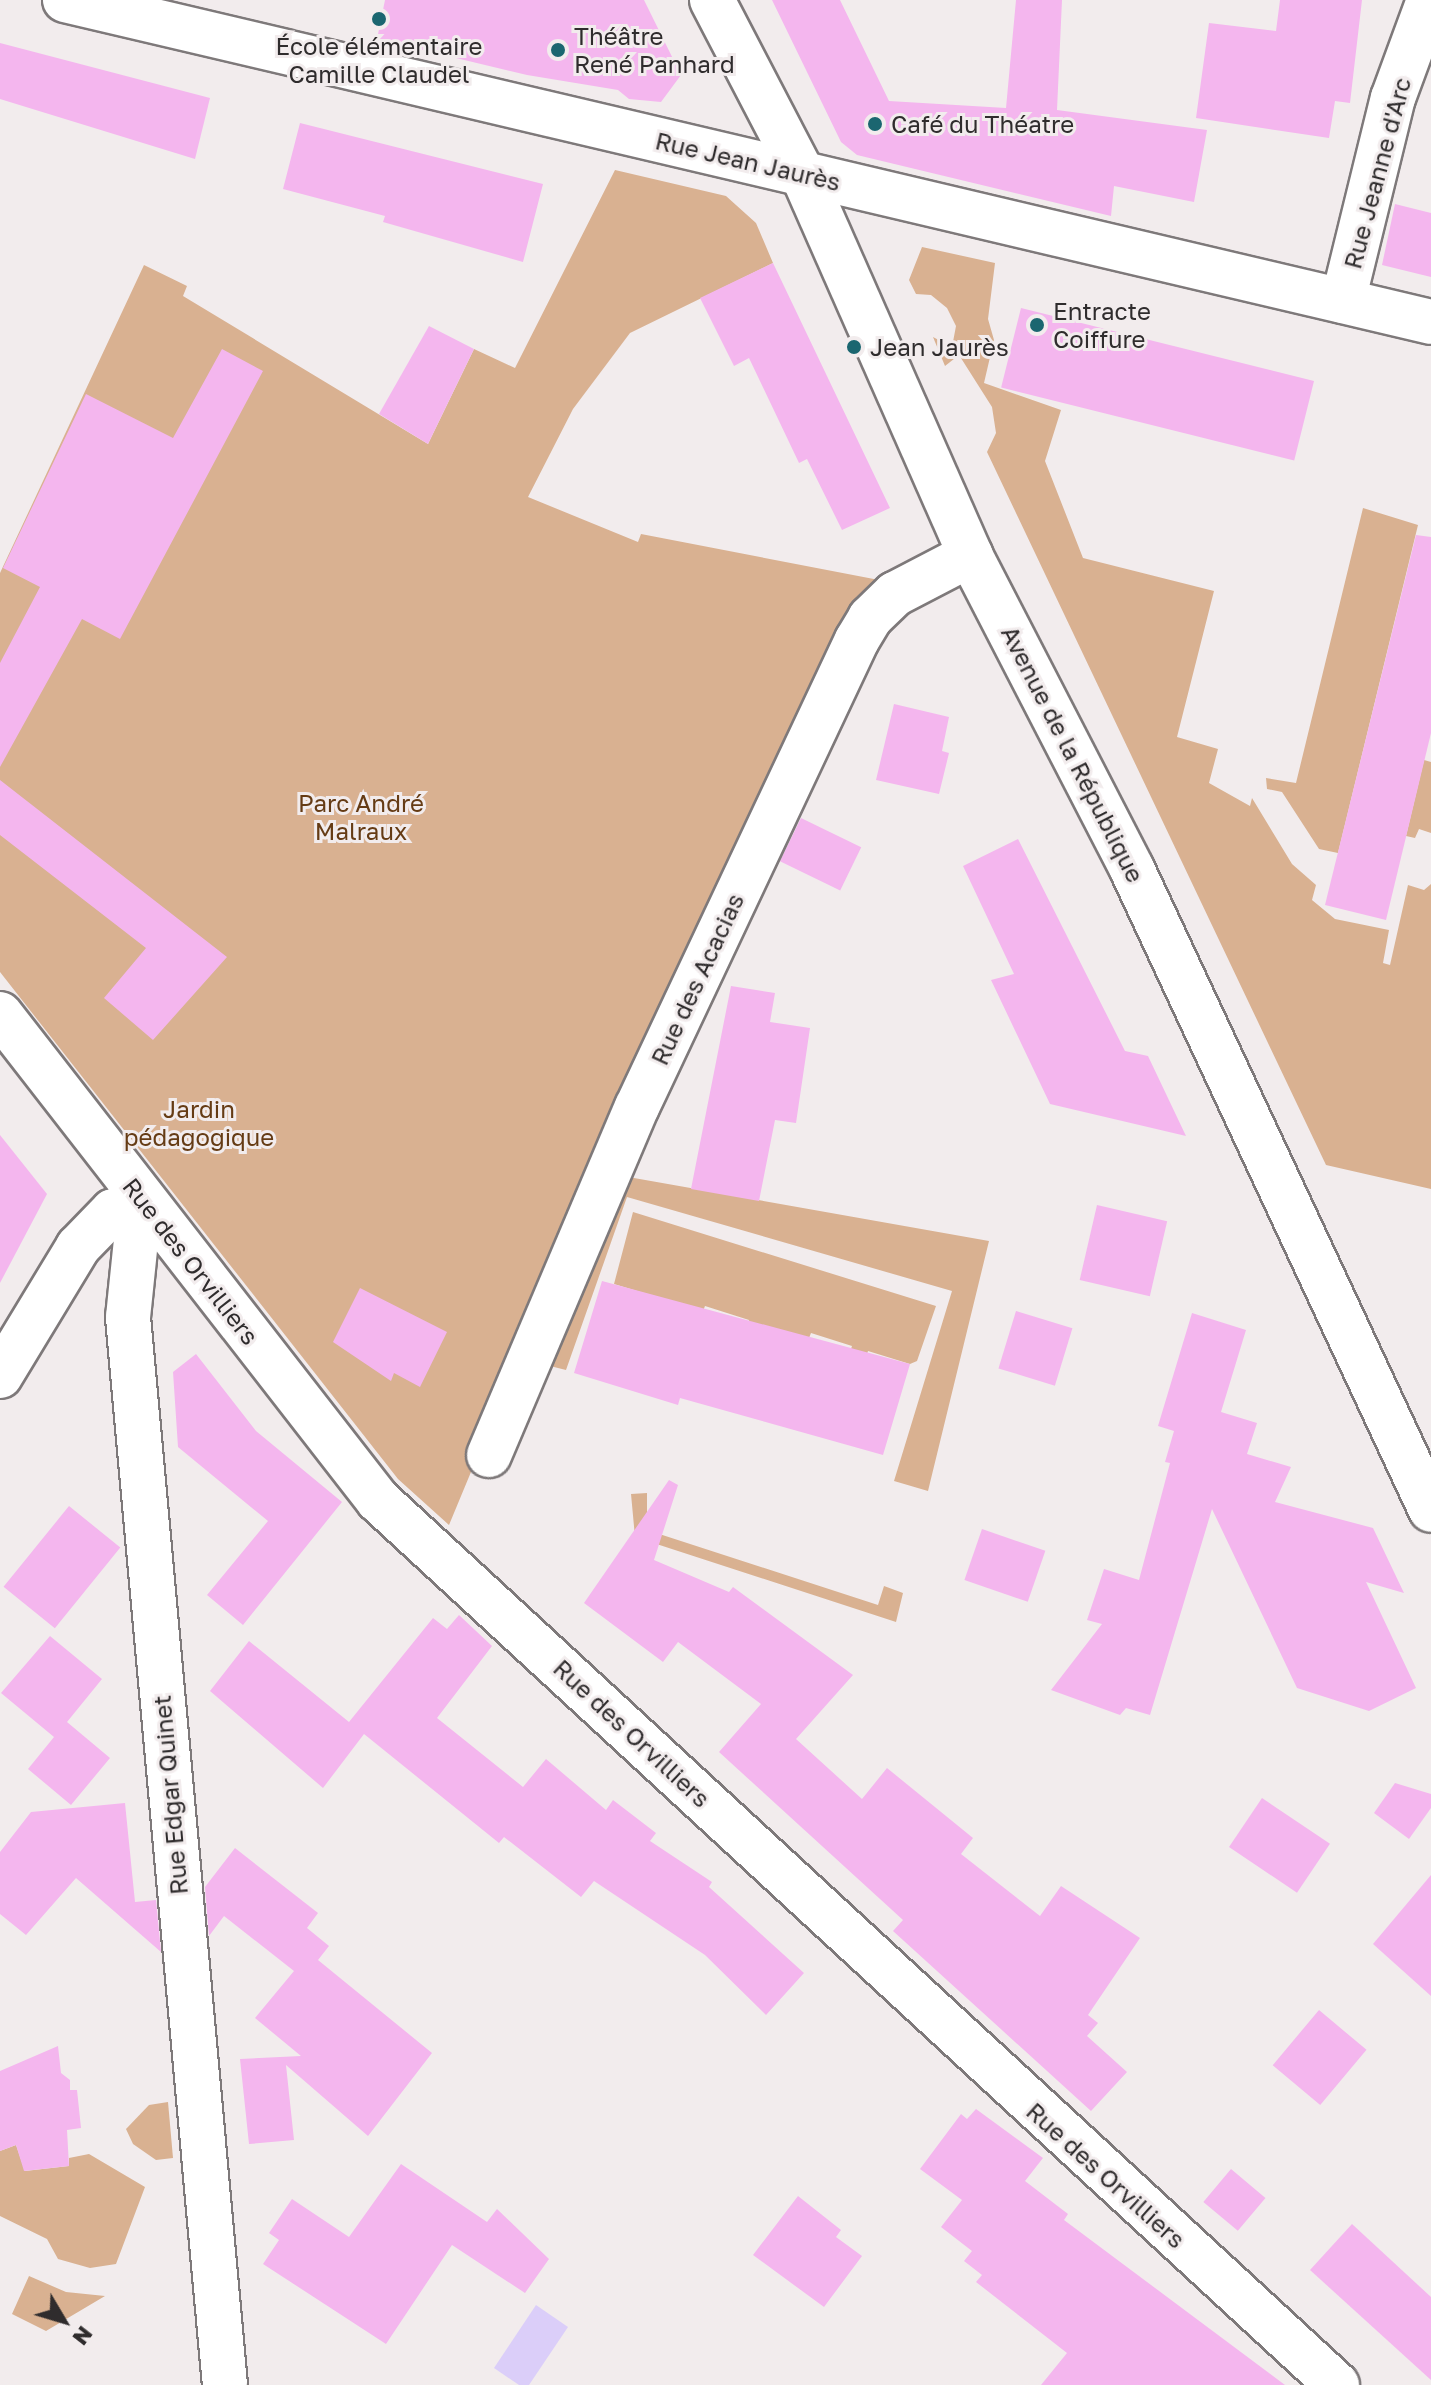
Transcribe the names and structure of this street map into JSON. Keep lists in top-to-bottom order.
{
  "streets": {
    "street": [
      "Rue Jean Jaurès",
      "Rue Jeanne d'Arc",
      "Avenue de la République",
      "Rue des Acacias",
      "Rue des Orvilliers",
      "Rue Edgar Quinet"
    ]
  },
  "crossings": [
    ["Rue Jean Jaurès", "Rue Jeanne d'Arc"],
    ["Rue Jean Jaurès", "Avenue de la République"],
    ["Avenue de la République", "Rue des Acacias"],
    ["Rue des Orvilliers", "Rue Edgar Quinet"]
  ],
  "parks": ["Parc André Malraux", "Jardin pédagogique"],
  "places": [
    "École élémentaire Camille Claudel",
    "Théâtre René Panhard",
    "Café du Théatre",
    "Entracte Coiffure",
    "Jean Jaurès"
  ],
  "north": "bottom right"
}
